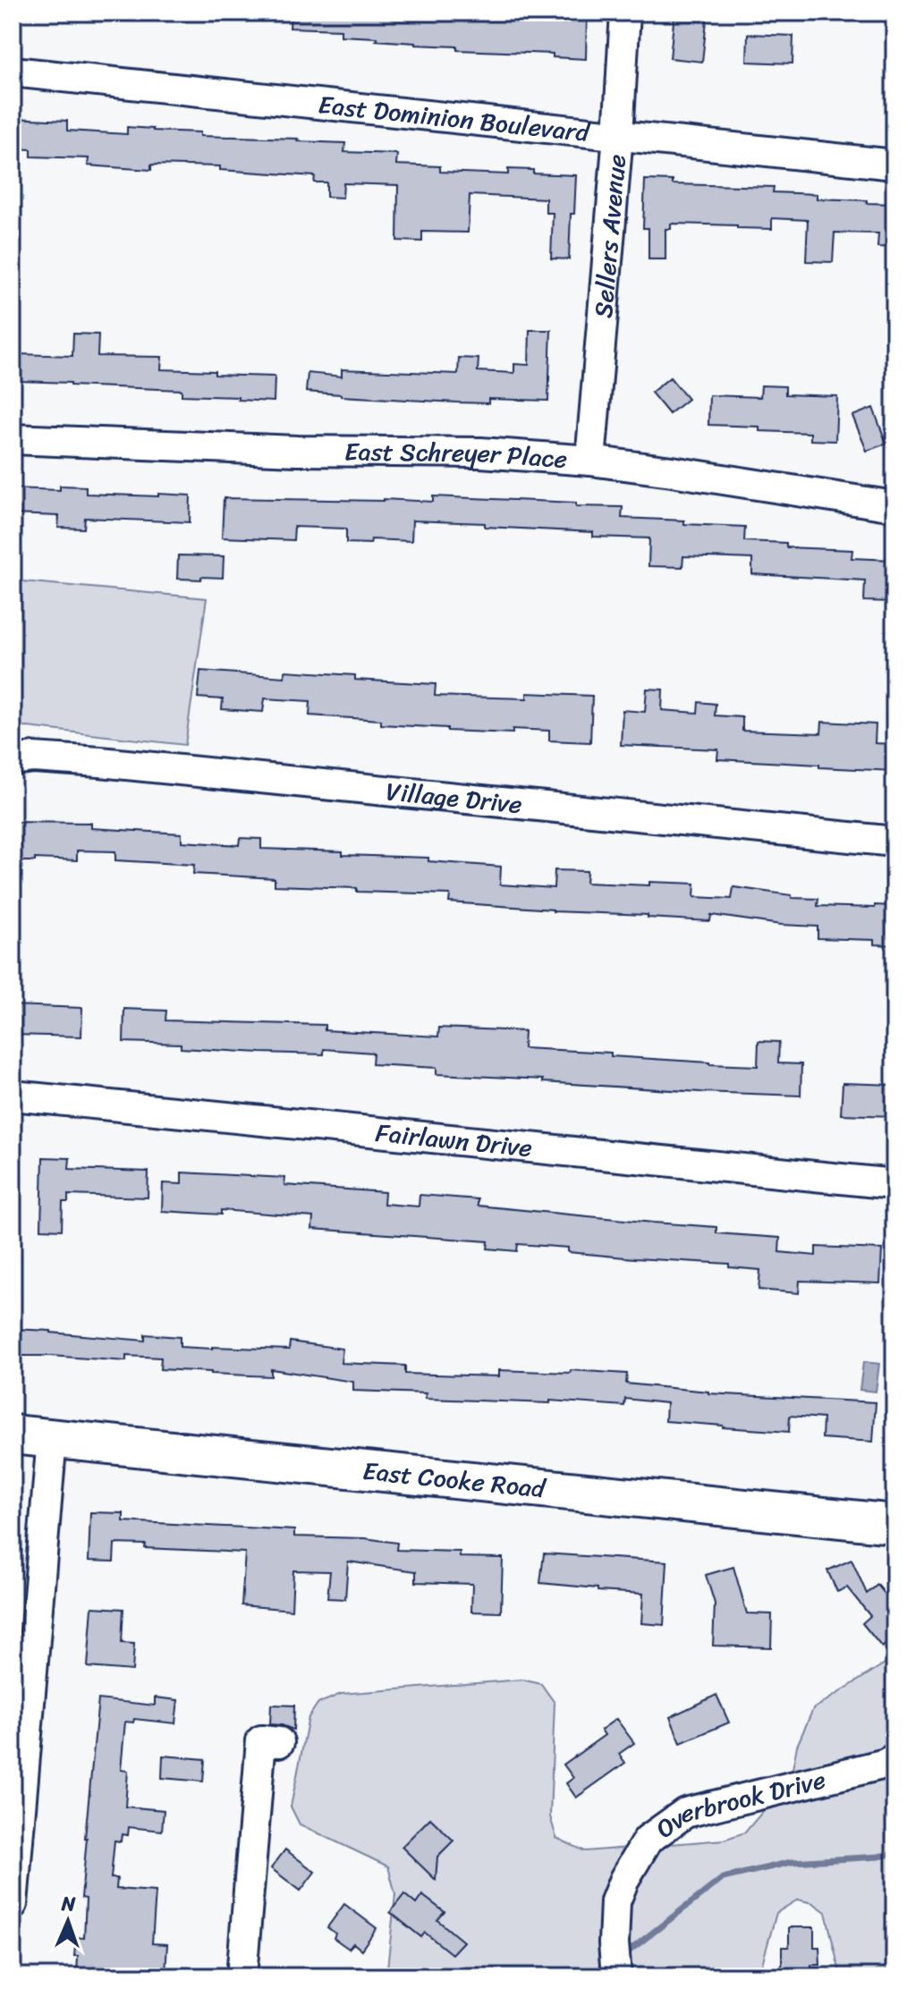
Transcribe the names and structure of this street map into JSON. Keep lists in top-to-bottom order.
{
  "streets": {
    "main road": ["East Cooke Road"],
    "street": [
      "East Dominion Boulevard",
      "Sellers Avenue",
      "East Schreyer Place",
      "Village Drive",
      "Fairlawn Drive",
      "Overbrook Drive"
    ]
  },
  "crossings": [
    ["East Dominion Boulevard", "Sellers Avenue"],
    ["Sellers Avenue", "East Schreyer Place"]
  ],
  "north": "top"
}
